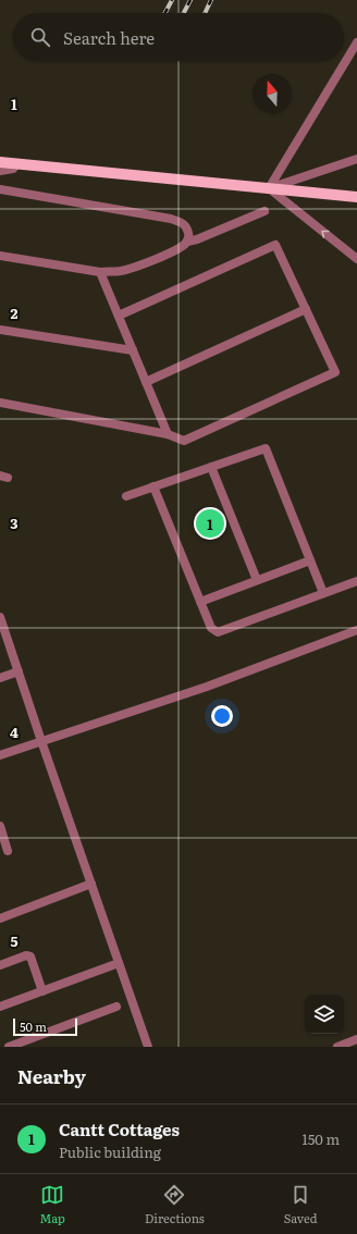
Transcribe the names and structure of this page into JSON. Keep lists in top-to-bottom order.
{
  "scale_bar": "50 m",
  "north": "top",
  "page": {
    "search": "Search here",
    "pins": "1",
    "scale": "50 m",
    "heading": "Nearby",
    "list": [
      {
        "mark": "1",
        "name": "Cantt Cottages",
        "note": "Public building",
        "value": "150 m"
      }
    ],
    "nav": ["Map", "Directions", "Saved"]
  },
  "grid": {
    "rows": [
      "1",
      "2",
      "3",
      "4",
      "5"
    ]
  }
}
